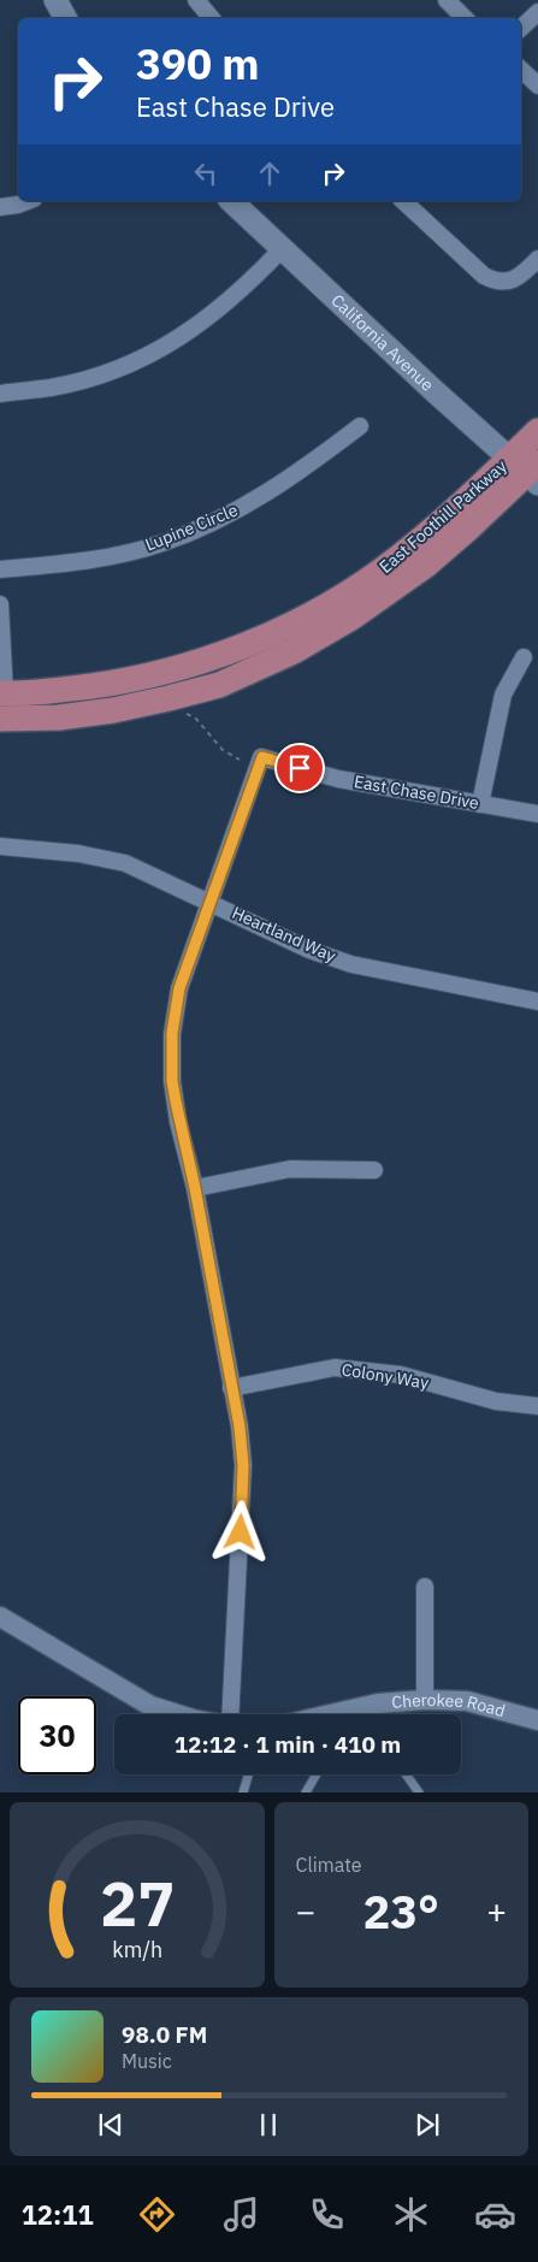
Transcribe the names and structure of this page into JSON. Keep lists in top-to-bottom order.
{
  "streets": {
    "main road": ["California Avenue", "East Foothill Parkway"],
    "street": [
      "Lupine Circle",
      "East Chase Drive",
      "Heartland Way",
      "Colony Way",
      "Cherokee Road"
    ]
  },
  "crossings": [
    ["California Avenue", "East Foothill Parkway"],
    ["East Chase Drive", "Heartland Way"]
  ],
  "page": {
    "turn": ["390 m", "East Chase Drive"],
    "limit": "30",
    "trip": "12:12 · 1 min · 410 m",
    "tile": "Climate",
    "heat": ["−", "23°", "+"],
    "song": ["98.0 FM", "Music"],
    "tabs": "12:11",
    "gauge": ["27", "km/h"]
  }
}
